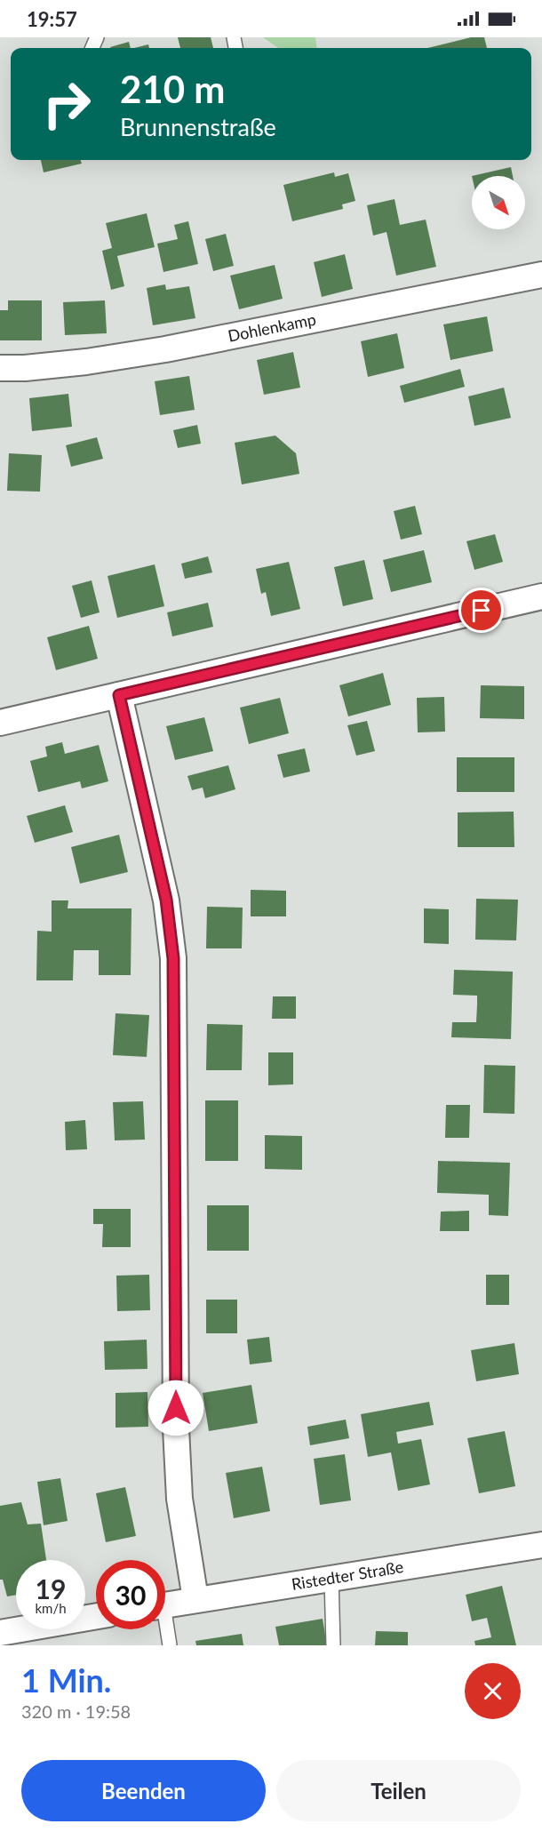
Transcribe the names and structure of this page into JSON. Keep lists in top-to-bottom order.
{
  "streets": {
    "street": ["Dohlenkamp", "Ristedter Straße"]
  },
  "north": "bottom right",
  "page": {
    "status": "19:57",
    "turn": ["210 m", "Brunnenstraße"],
    "speed": "19 km/h",
    "limit": "30",
    "heading": ["1 Min.", "320 m · 19:58"],
    "buttons": ["Beenden", "Teilen"]
  }
}
